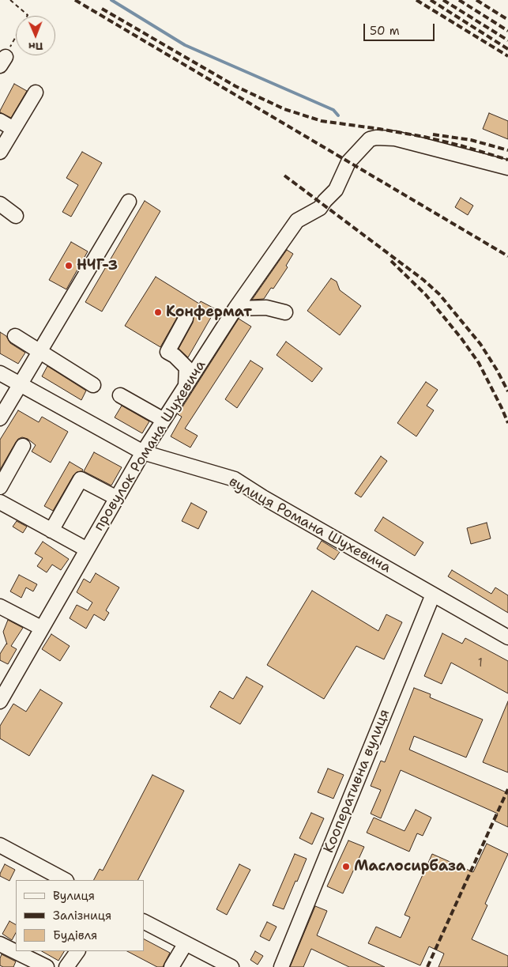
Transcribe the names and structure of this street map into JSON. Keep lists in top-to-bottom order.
{
  "streets": {
    "street": ["провулок Романа Шухевича", "вулиця Романа Шухевича", "Кооперативна вулиця"]
  },
  "crossings": [
    ["провулок Романа Шухевича", "вулиця Романа Шухевича"],
    ["вулиця Романа Шухевича", "Кооперативна вулиця"]
  ],
  "places": ["НЧГ-3", "Конфермат", "Маслосирбаза"],
  "house_numbers": ["1"],
  "legend": ["Вулиця", "Залізниця", "Будівля"],
  "scale_bar": "50 m",
  "north": "bottom"
}
